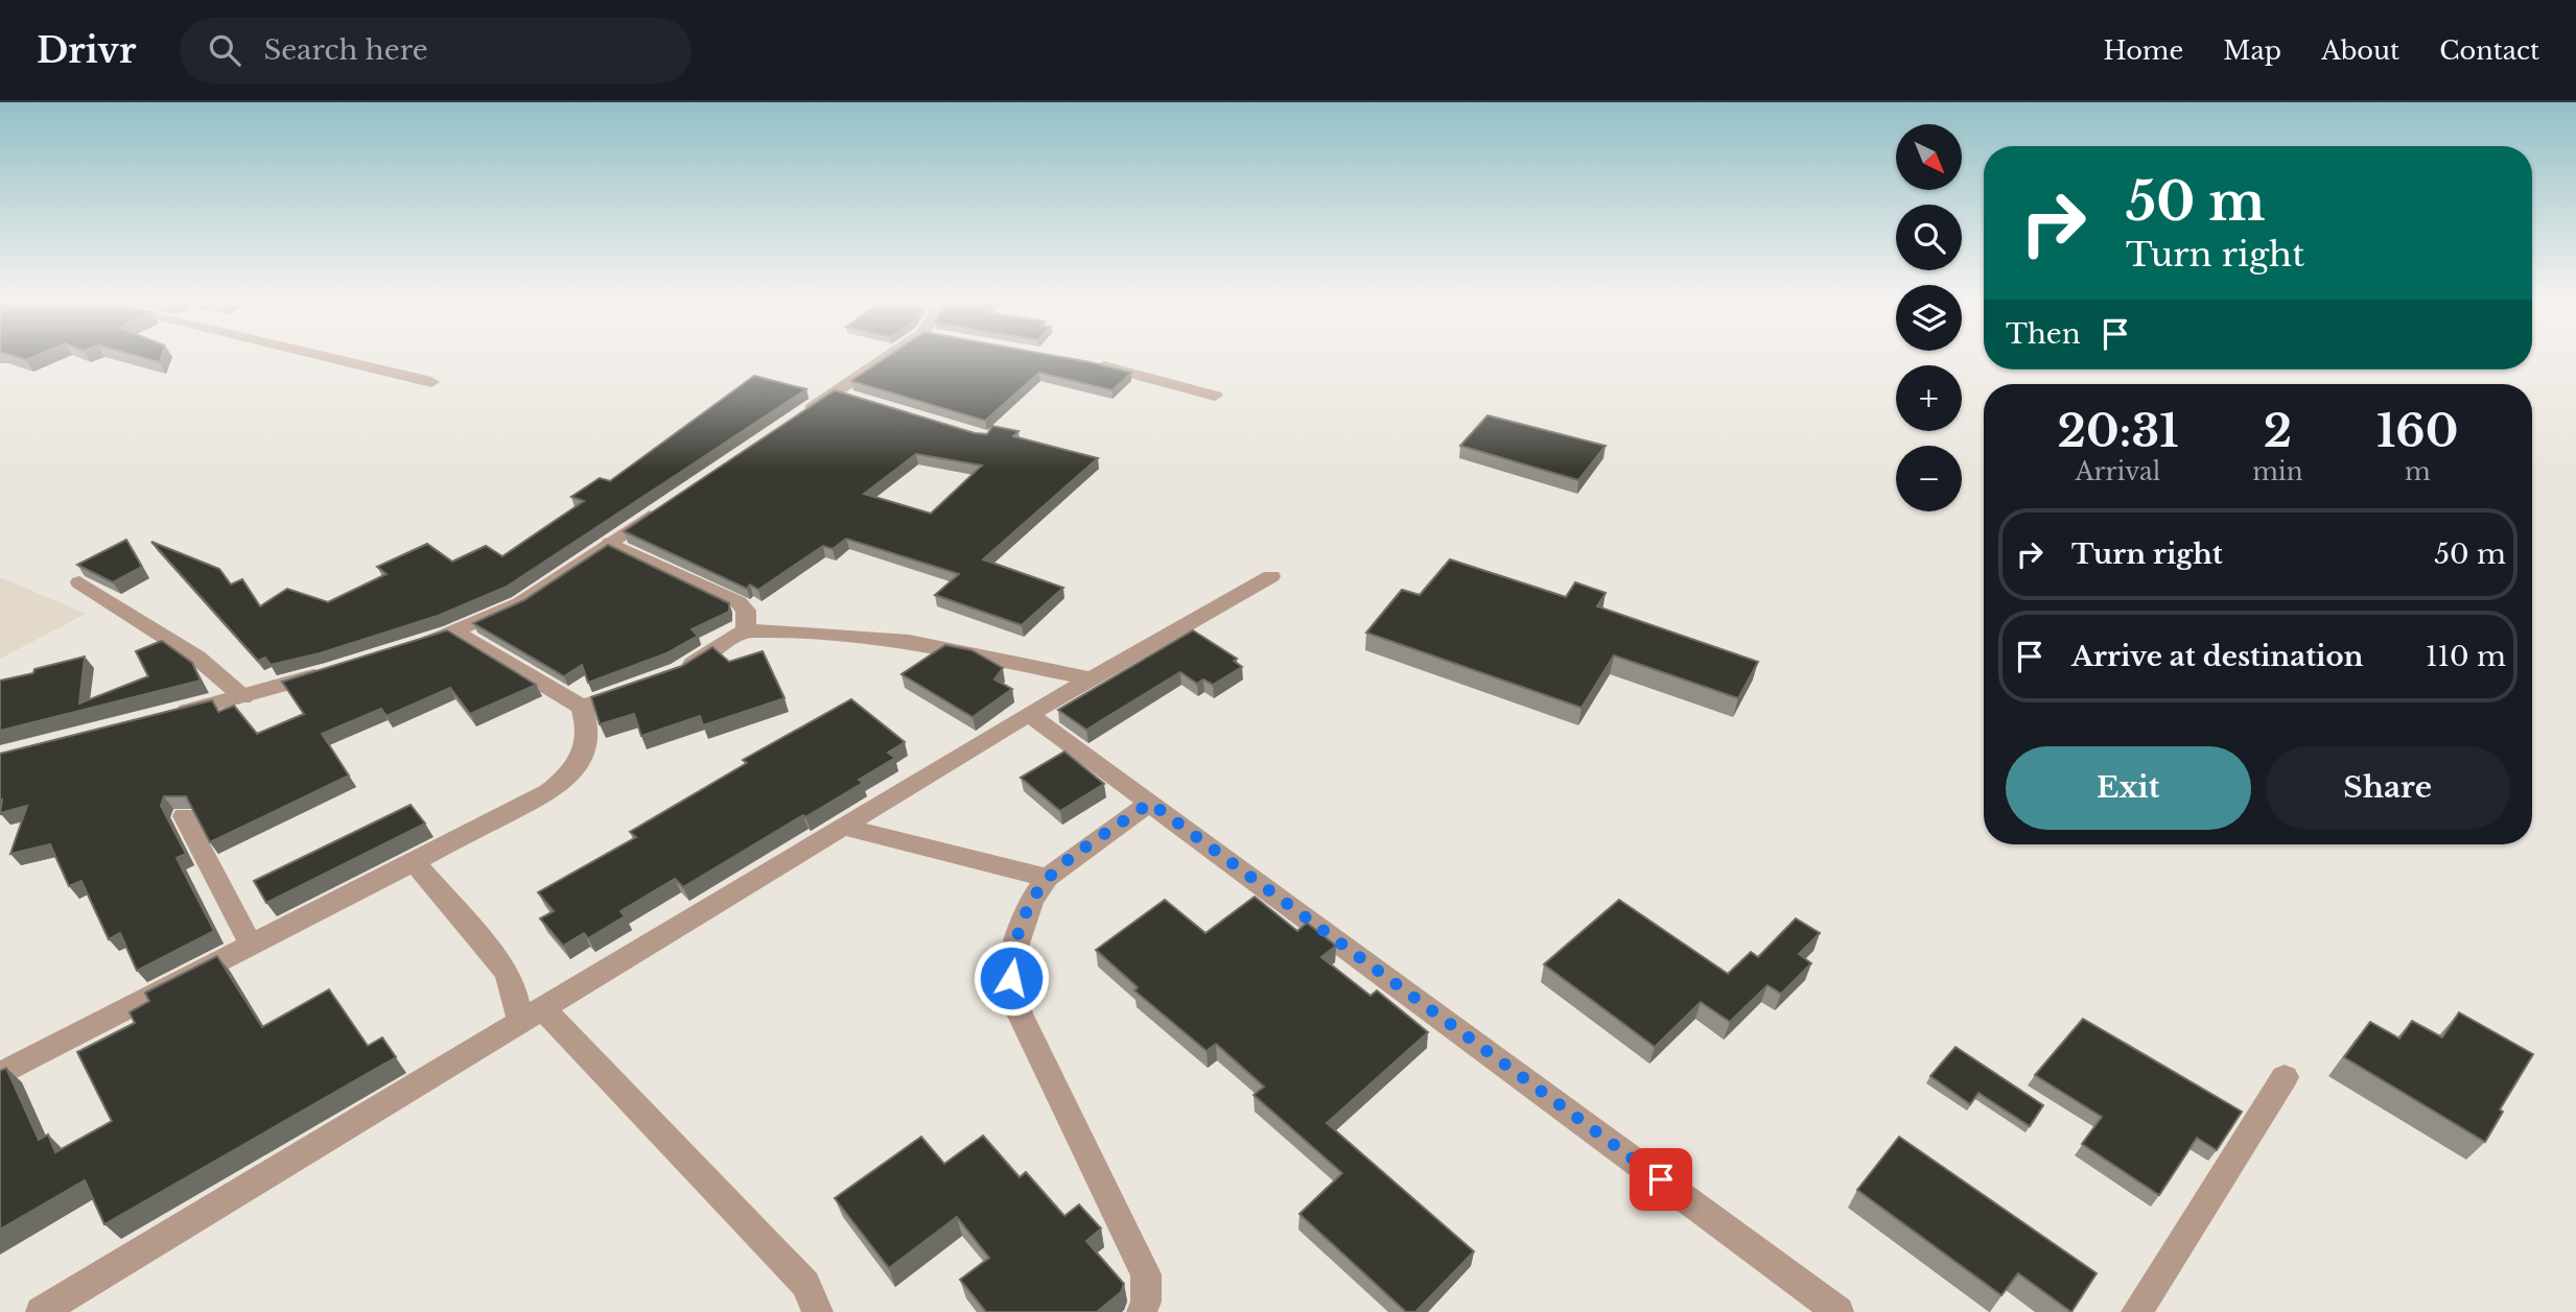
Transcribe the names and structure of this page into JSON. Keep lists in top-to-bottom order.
{
  "north": "bottom right",
  "page": {
    "header": "Drivr",
    "search": "Search here",
    "nav": [
      "Home",
      "Map",
      "About",
      "Contact"
    ],
    "map_buttons": ["+", "−"],
    "turn": ["50 m", "Turn right"],
    "then": "Then",
    "eta": [
      "20:31",
      "Arrival",
      "2",
      "min",
      "160",
      "m"
    ],
    "list": [
      {
        "name": "Turn right",
        "value": "50 m"
      },
      {
        "name": "Arrive at destination",
        "value": "110 m"
      }
    ],
    "buttons": ["Exit", "Share"]
  }
}
